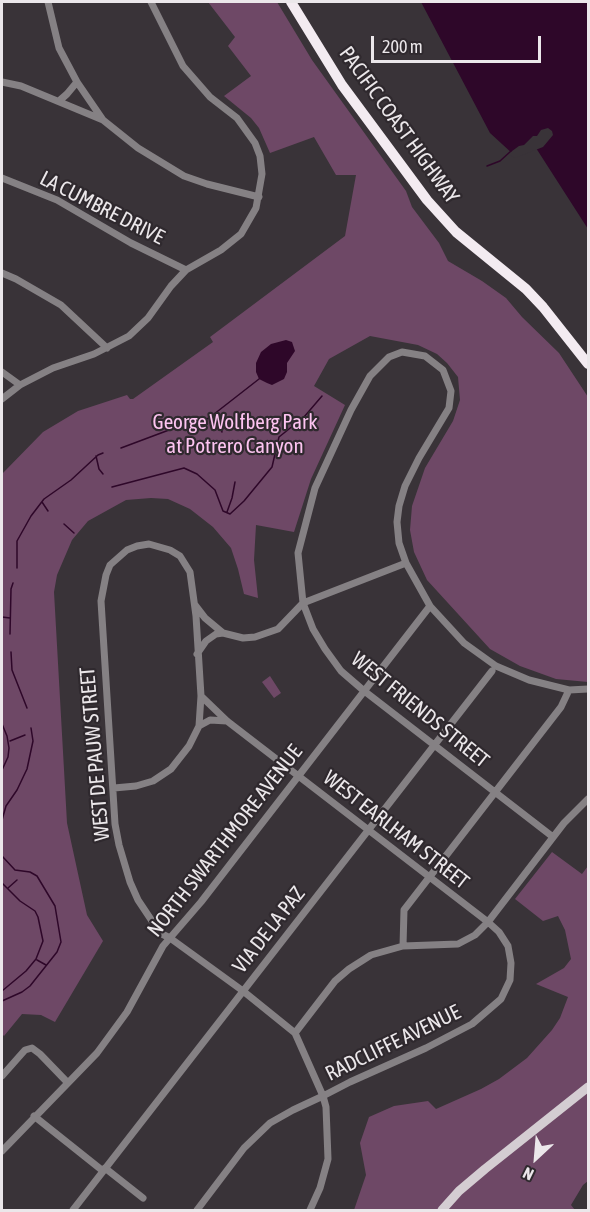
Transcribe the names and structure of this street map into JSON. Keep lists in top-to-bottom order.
{
  "streets": {
    "highway": ["PACIFIC COAST HIGHWAY"],
    "street": [
      "LA CUMBRE DRIVE",
      "WEST FRIENDS STREET",
      "WEST DE PAUW STREET",
      "WEST EARLHAM STREET",
      "NORTH SWARTHMORE AVENUE",
      "VIA DE LA PAZ",
      "RADCLIFFE AVENUE"
    ]
  },
  "crossings": [
    ["WEST FRIENDS STREET", "NORTH SWARTHMORE AVENUE"],
    ["WEST FRIENDS STREET", "VIA DE LA PAZ"],
    ["WEST DE PAUW STREET", "NORTH SWARTHMORE AVENUE"],
    ["WEST DE PAUW STREET", "VIA DE LA PAZ"],
    ["WEST DE PAUW STREET", "RADCLIFFE AVENUE"],
    ["WEST EARLHAM STREET", "NORTH SWARTHMORE AVENUE"],
    ["WEST EARLHAM STREET", "VIA DE LA PAZ"],
    ["WEST EARLHAM STREET", "RADCLIFFE AVENUE"]
  ],
  "parks": ["George Wolfberg Park at Potrero Canyon"],
  "scale_bar": "200 m",
  "north": "bottom left"
}
